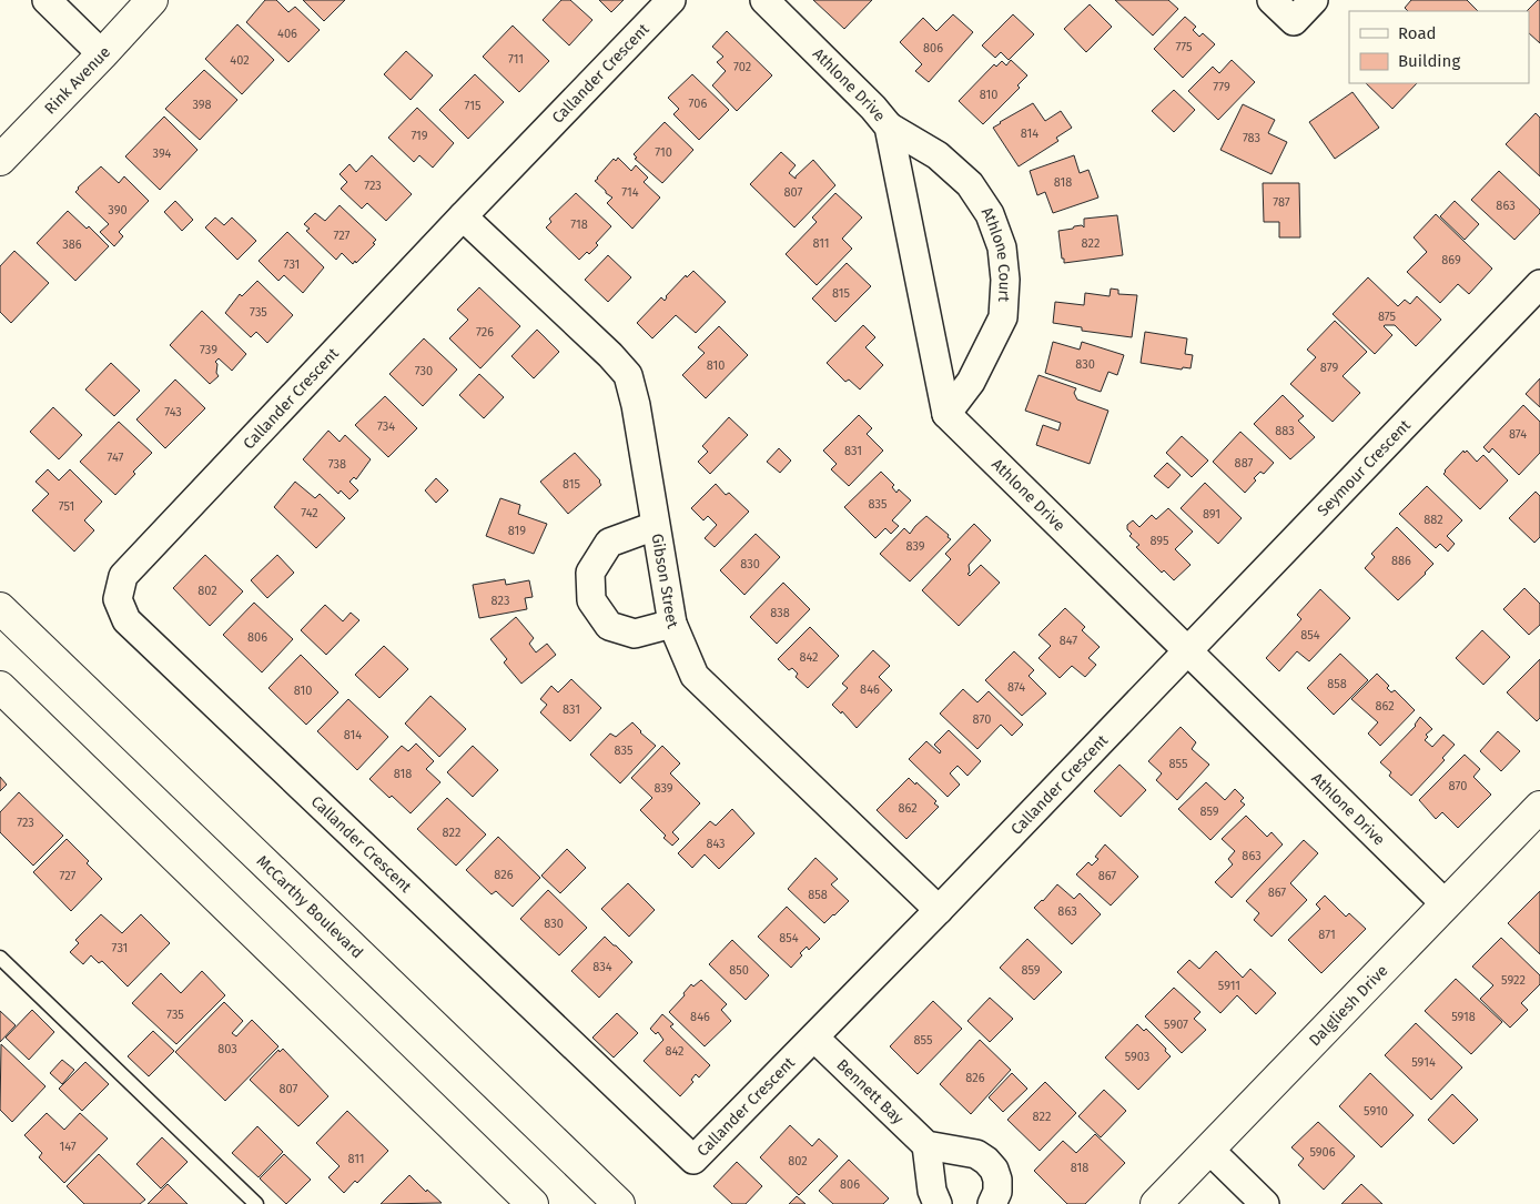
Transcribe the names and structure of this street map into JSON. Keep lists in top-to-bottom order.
{
  "streets": {
    "main road": ["Rink Avenue", "McCarthy Boulevard", "Dalgliesh Drive"],
    "street": [
      "Callander Crescent",
      "Athlone Drive",
      "Athlone Court",
      "Seymour Crescent",
      "Gibson Street",
      "Bennett Bay"
    ]
  },
  "crossings": [
    ["Callander Crescent", "Athlone Drive"],
    ["Callander Crescent", "Seymour Crescent"],
    ["Callander Crescent", "Gibson Street"],
    ["Callander Crescent", "Bennett Bay"],
    ["Athlone Drive", "Athlone Court"],
    ["Athlone Drive", "Seymour Crescent"],
    ["Athlone Drive", "Dalgliesh Drive"]
  ],
  "house_numbers": [
    "406",
    "775",
    "806",
    "711",
    "402",
    "702",
    "779",
    "810",
    "706",
    "398",
    "715",
    "814",
    "719",
    "783",
    "710",
    "394",
    "818",
    "723",
    "714",
    "807",
    "787",
    "863",
    "390",
    "718",
    "727",
    "811",
    "822",
    "386",
    "869",
    "731",
    "815",
    "735",
    "875",
    "726",
    "739",
    "830",
    "810",
    "879",
    "730",
    "743",
    "734",
    "883",
    "874",
    "831",
    "747",
    "887",
    "738",
    "815",
    "835",
    "751",
    "742",
    "891",
    "882",
    "819",
    "895",
    "839",
    "886",
    "830",
    "802",
    "823",
    "838",
    "854",
    "806",
    "847",
    "842",
    "858",
    "874",
    "846",
    "810",
    "862",
    "831",
    "870",
    "814",
    "835",
    "855",
    "818",
    "870",
    "839",
    "862",
    "859",
    "723",
    "822",
    "843",
    "863",
    "826",
    "727",
    "867",
    "867",
    "858",
    "863",
    "830",
    "871",
    "854",
    "731",
    "834",
    "850",
    "859",
    "5922",
    "5911",
    "735",
    "846",
    "5918",
    "5907",
    "855",
    "803",
    "842",
    "5903",
    "5914",
    "826",
    "807",
    "5910",
    "822",
    "147",
    "5906",
    "811",
    "802",
    "818",
    "806"
  ],
  "legend": ["Road", "Building"]
}
